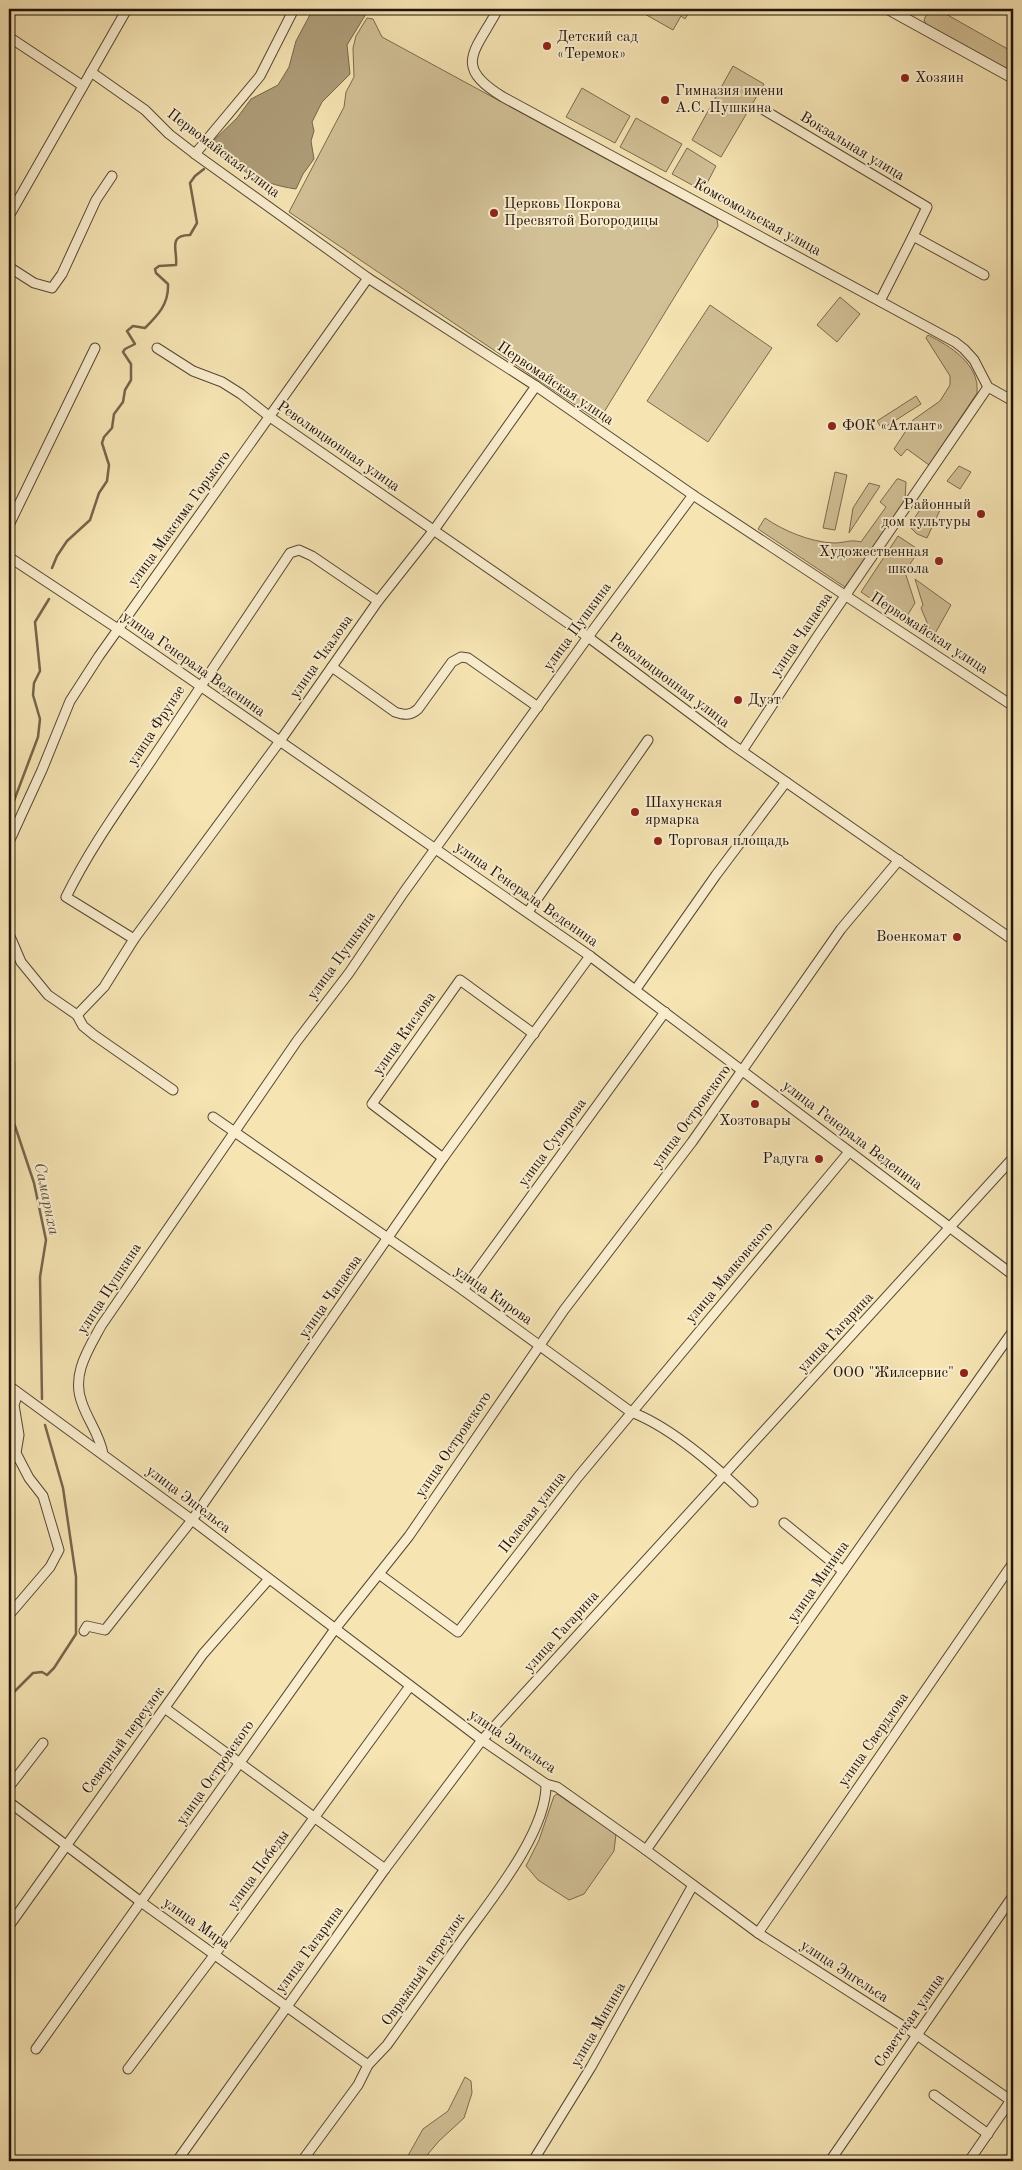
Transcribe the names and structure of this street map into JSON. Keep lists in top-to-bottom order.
{
  "streets": {
    "street": [
      "Вокзальная улица",
      "Первомайская улица",
      "Комсомольская улица",
      "Революционная улица",
      "улица Максима Горького",
      "улица Пушкина",
      "улица Чапаева",
      "улица Чкалова",
      "улица Генерала Веденина",
      "улица Фрунзе",
      "улица Кислова",
      "улица Островского",
      "улица Суворова",
      "улица Маяковского",
      "улица Кирова",
      "улица Гагарина",
      "улица Энгельса",
      "Полевая улица",
      "улица Минина",
      "улица Свердлова",
      "Северный переулок",
      "улица Победы",
      "улица Мира",
      "Овражный переулок",
      "Советская улица"
    ]
  },
  "crossings": [
    ["Первомайская улица", "улица Максима Горького"],
    ["Первомайская улица", "улица Пушкина"],
    ["Первомайская улица", "улица Чапаева"],
    ["Первомайская улица", "улица Чкалова"],
    ["Комсомольская улица", "улица Чапаева"],
    ["Революционная улица", "улица Максима Горького"],
    ["Революционная улица", "улица Пушкина"],
    ["Революционная улица", "улица Чапаева"],
    ["Революционная улица", "улица Чкалова"],
    ["Революционная улица", "улица Островского"],
    ["улица Максима Горького", "улица Генерала Веденина"],
    ["улица Пушкина", "улица Генерала Веденина"],
    ["улица Пушкина", "улица Кирова"],
    ["улица Пушкина", "улица Энгельса"],
    ["улица Чапаева", "улица Генерала Веденина"],
    ["улица Чапаева", "улица Кислова"],
    ["улица Чапаева", "улица Кирова"],
    ["улица Чапаева", "улица Энгельса"],
    ["улица Чкалова", "улица Генерала Веденина"],
    ["улица Чкалова", "улица Фрунзе"],
    ["улица Генерала Веденина", "улица Фрунзе"],
    ["улица Генерала Веденина", "улица Островского"],
    ["улица Генерала Веденина", "улица Суворова"],
    ["улица Генерала Веденина", "улица Маяковского"],
    ["улица Генерала Веденина", "улица Гагарина"],
    ["улица Островского", "улица Кирова"],
    ["улица Островского", "улица Энгельса"],
    ["улица Островского", "Полевая улица"],
    ["улица Островского", "улица Мира"],
    ["улица Суворова", "улица Кирова"],
    ["улица Маяковского", "улица Кирова"],
    ["улица Маяковского", "Полевая улица"],
    ["улица Кирова", "улица Гагарина"],
    ["улица Кирова", "Полевая улица"],
    ["улица Гагарина", "улица Энгельса"],
    ["улица Гагарина", "улица Мира"],
    ["улица Энгельса", "улица Минина"],
    ["улица Энгельса", "улица Свердлова"],
    ["улица Энгельса", "Северный переулок"],
    ["улица Энгельса", "улица Победы"],
    ["улица Энгельса", "Овражный переулок"],
    ["улица Энгельса", "Советская улица"],
    ["Северный переулок", "улица Мира"],
    ["улица Победы", "улица Мира"],
    ["улица Мира", "Овражный переулок"]
  ],
  "water": ["Самариха"],
  "places": [
    "Детский сад «Теремок»",
    "Хозяин",
    "Гимназия имени А.С. Пушкина",
    "Церковь Покрова Пресвятой Богородицы",
    "ФОК «Атлант»",
    "Районный дом культуры",
    "Художественная школа",
    "Дуэт",
    "Шахунская ярмарка",
    "Торговая площадь",
    "Военкомат",
    "Хозтовары",
    "Радуга",
    "ООО \"Жилсервис\""
  ]
}
